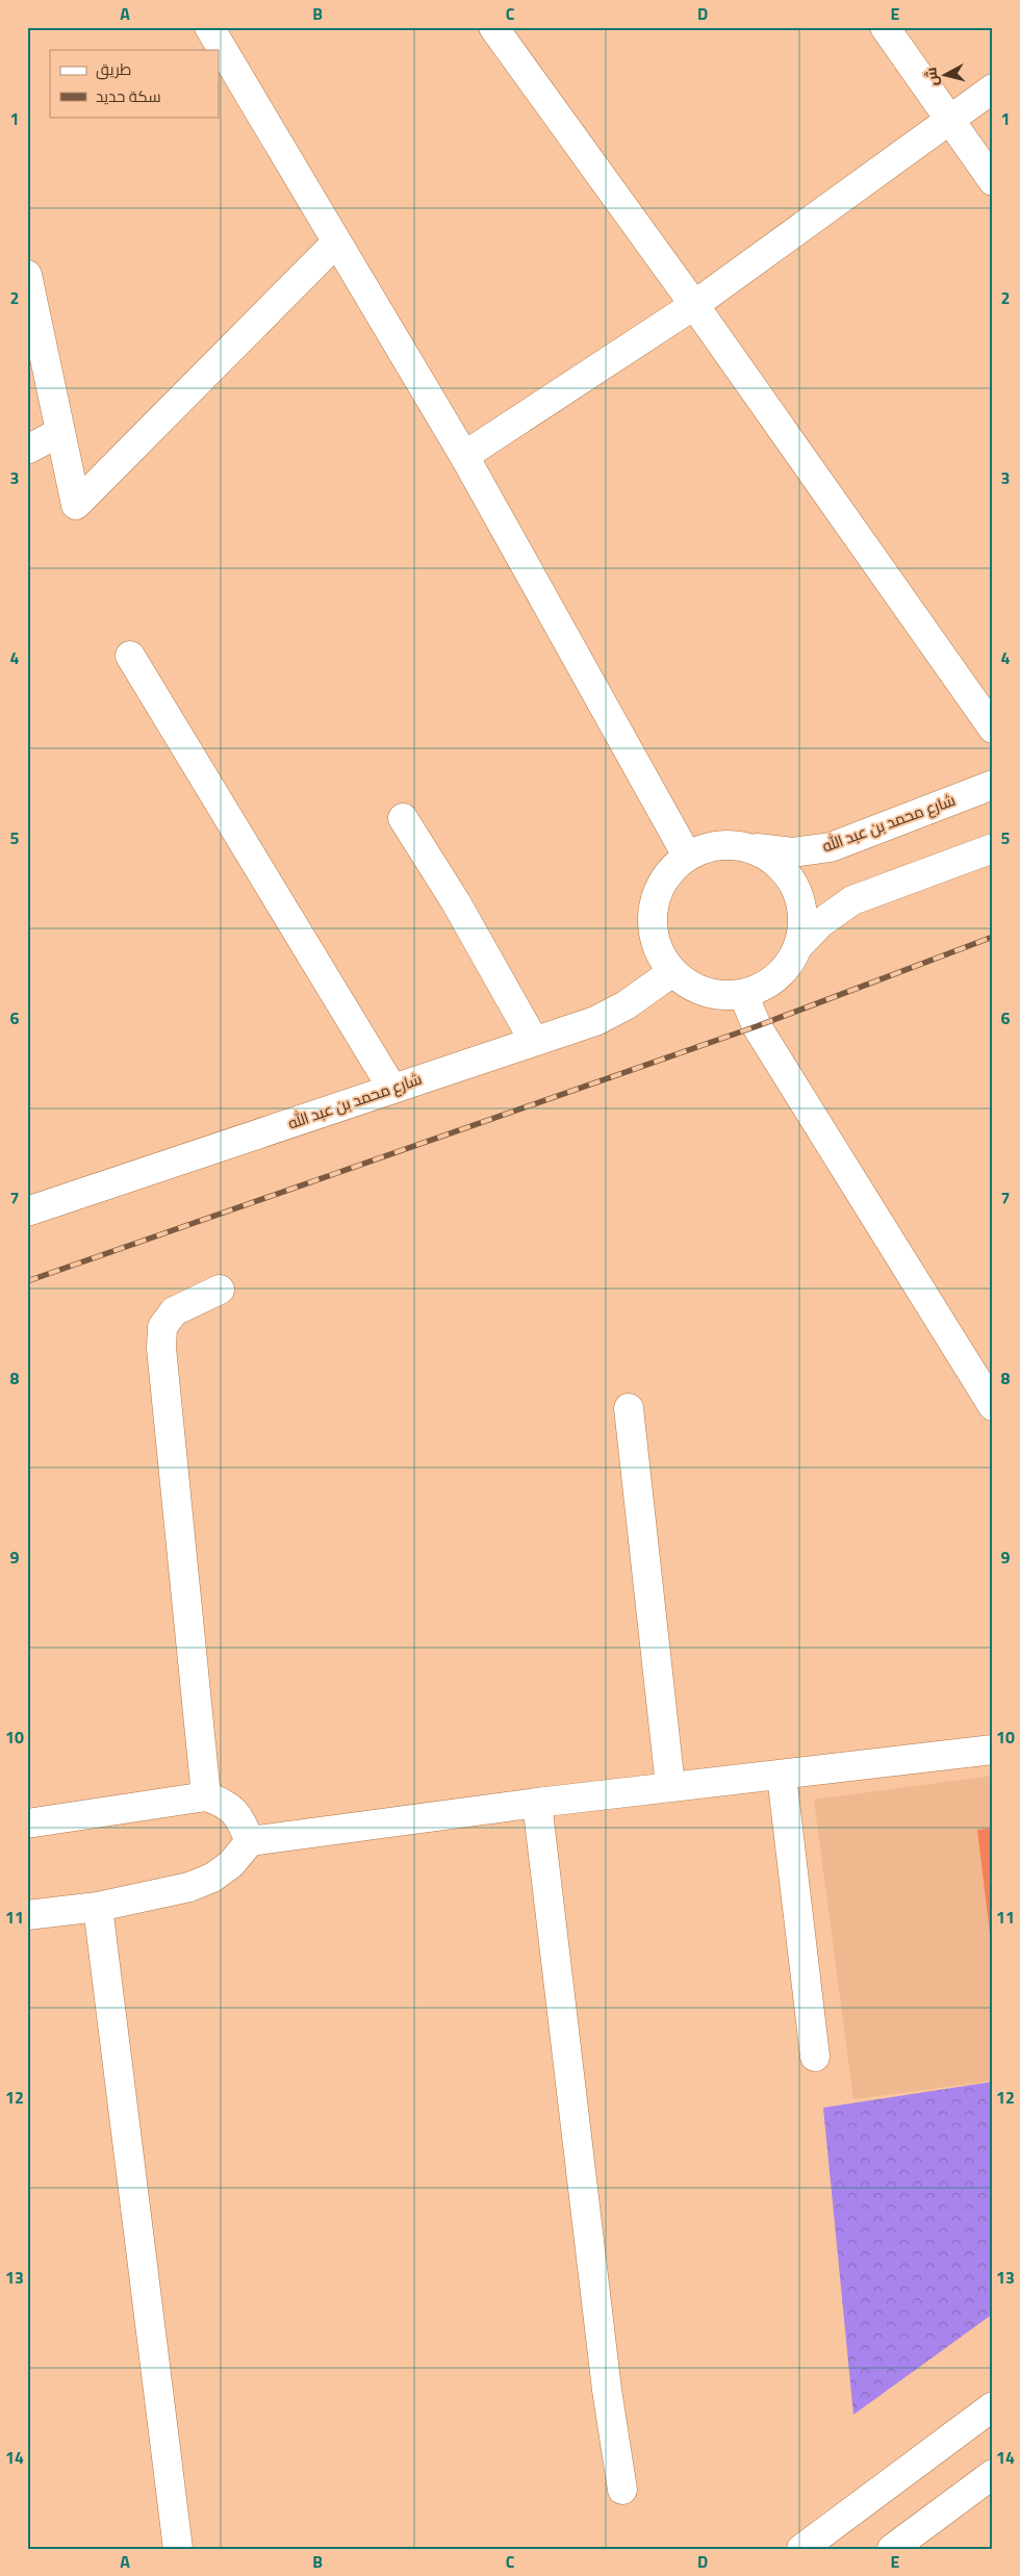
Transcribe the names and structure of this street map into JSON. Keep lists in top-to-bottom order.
{
  "streets": {
    "street": ["شارع محمد بن عبد الله"]
  },
  "legend": ["طريق", "سكة حديد"],
  "north": "left",
  "grid": {
    "columns": [
      "A",
      "B",
      "C",
      "D",
      "E"
    ],
    "rows": [
      "1",
      "2",
      "3",
      "4",
      "5",
      "6",
      "7",
      "8",
      "9",
      "10",
      "11",
      "12",
      "13",
      "14"
    ]
  }
}
